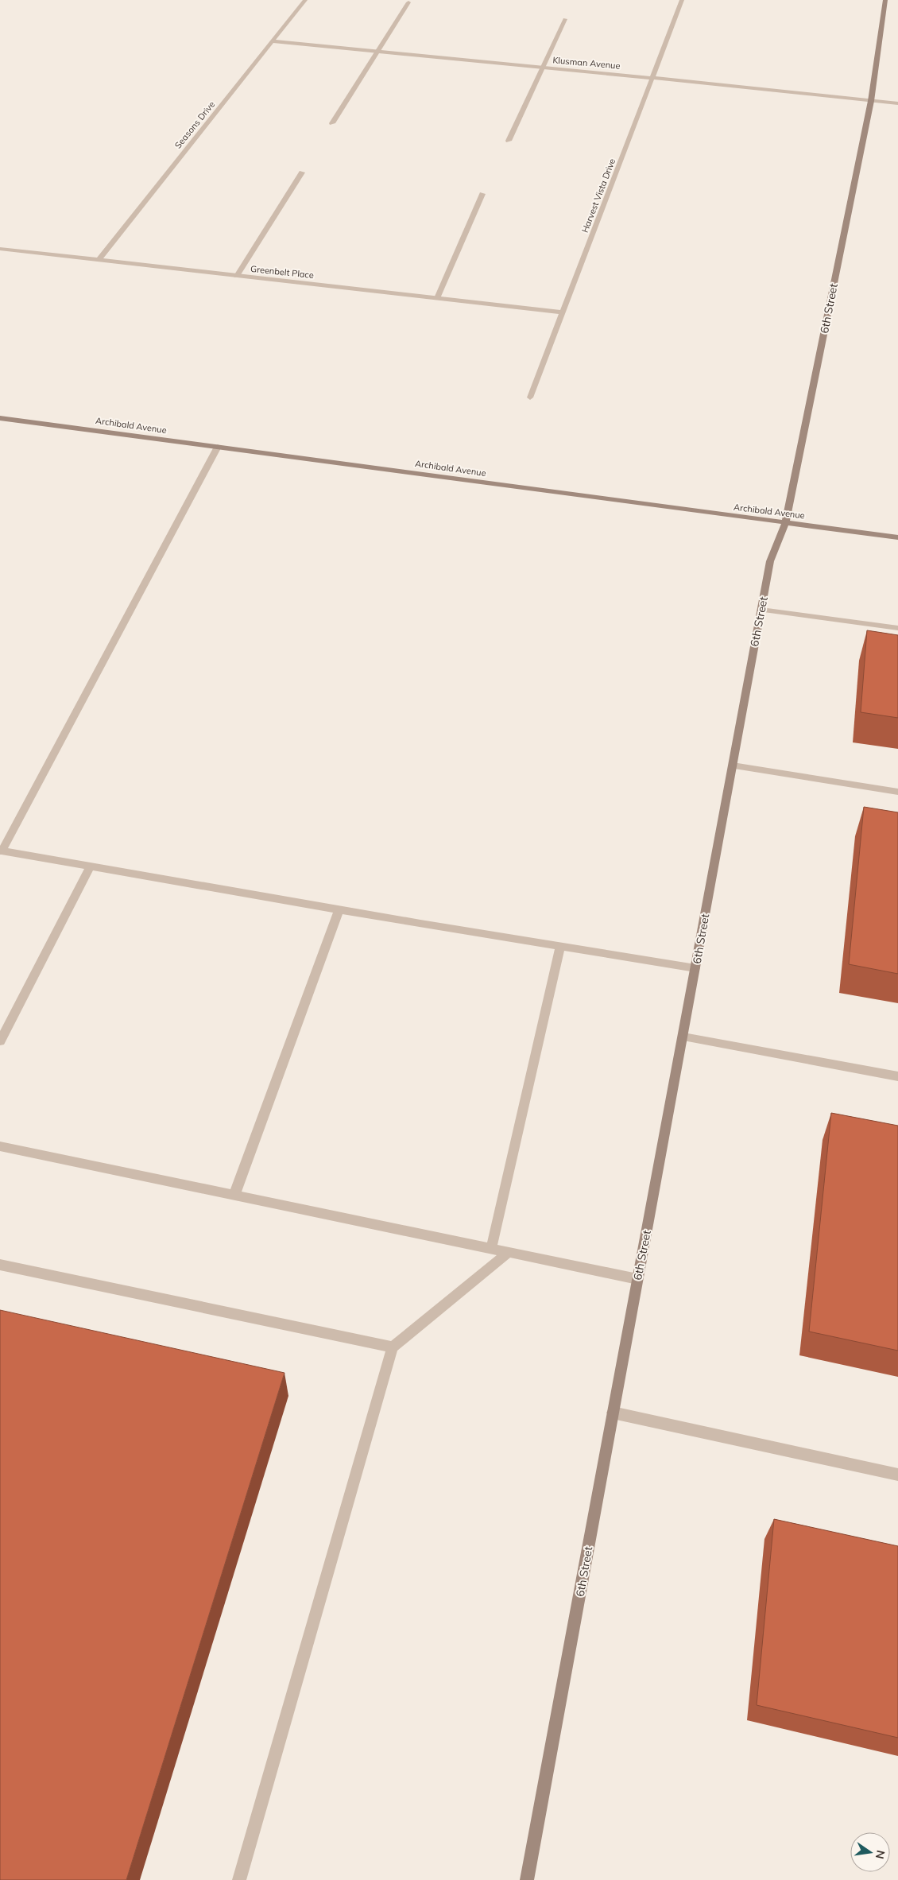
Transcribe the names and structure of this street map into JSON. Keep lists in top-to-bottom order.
{
  "streets": {
    "main road": ["6th Street", "Archibald Avenue"],
    "street": [
      "Klusman Avenue",
      "Seasons Drive",
      "Harvest Vista Drive",
      "Greenbelt Place"
    ]
  },
  "crossings": [
    ["Klusman Avenue", "Seasons Drive"],
    ["Klusman Avenue", "Harvest Vista Drive"],
    ["Klusman Avenue", "6th Street"],
    ["Seasons Drive", "Greenbelt Place"],
    ["Harvest Vista Drive", "Greenbelt Place"],
    ["6th Street", "Archibald Avenue"]
  ],
  "north": "right"
}
